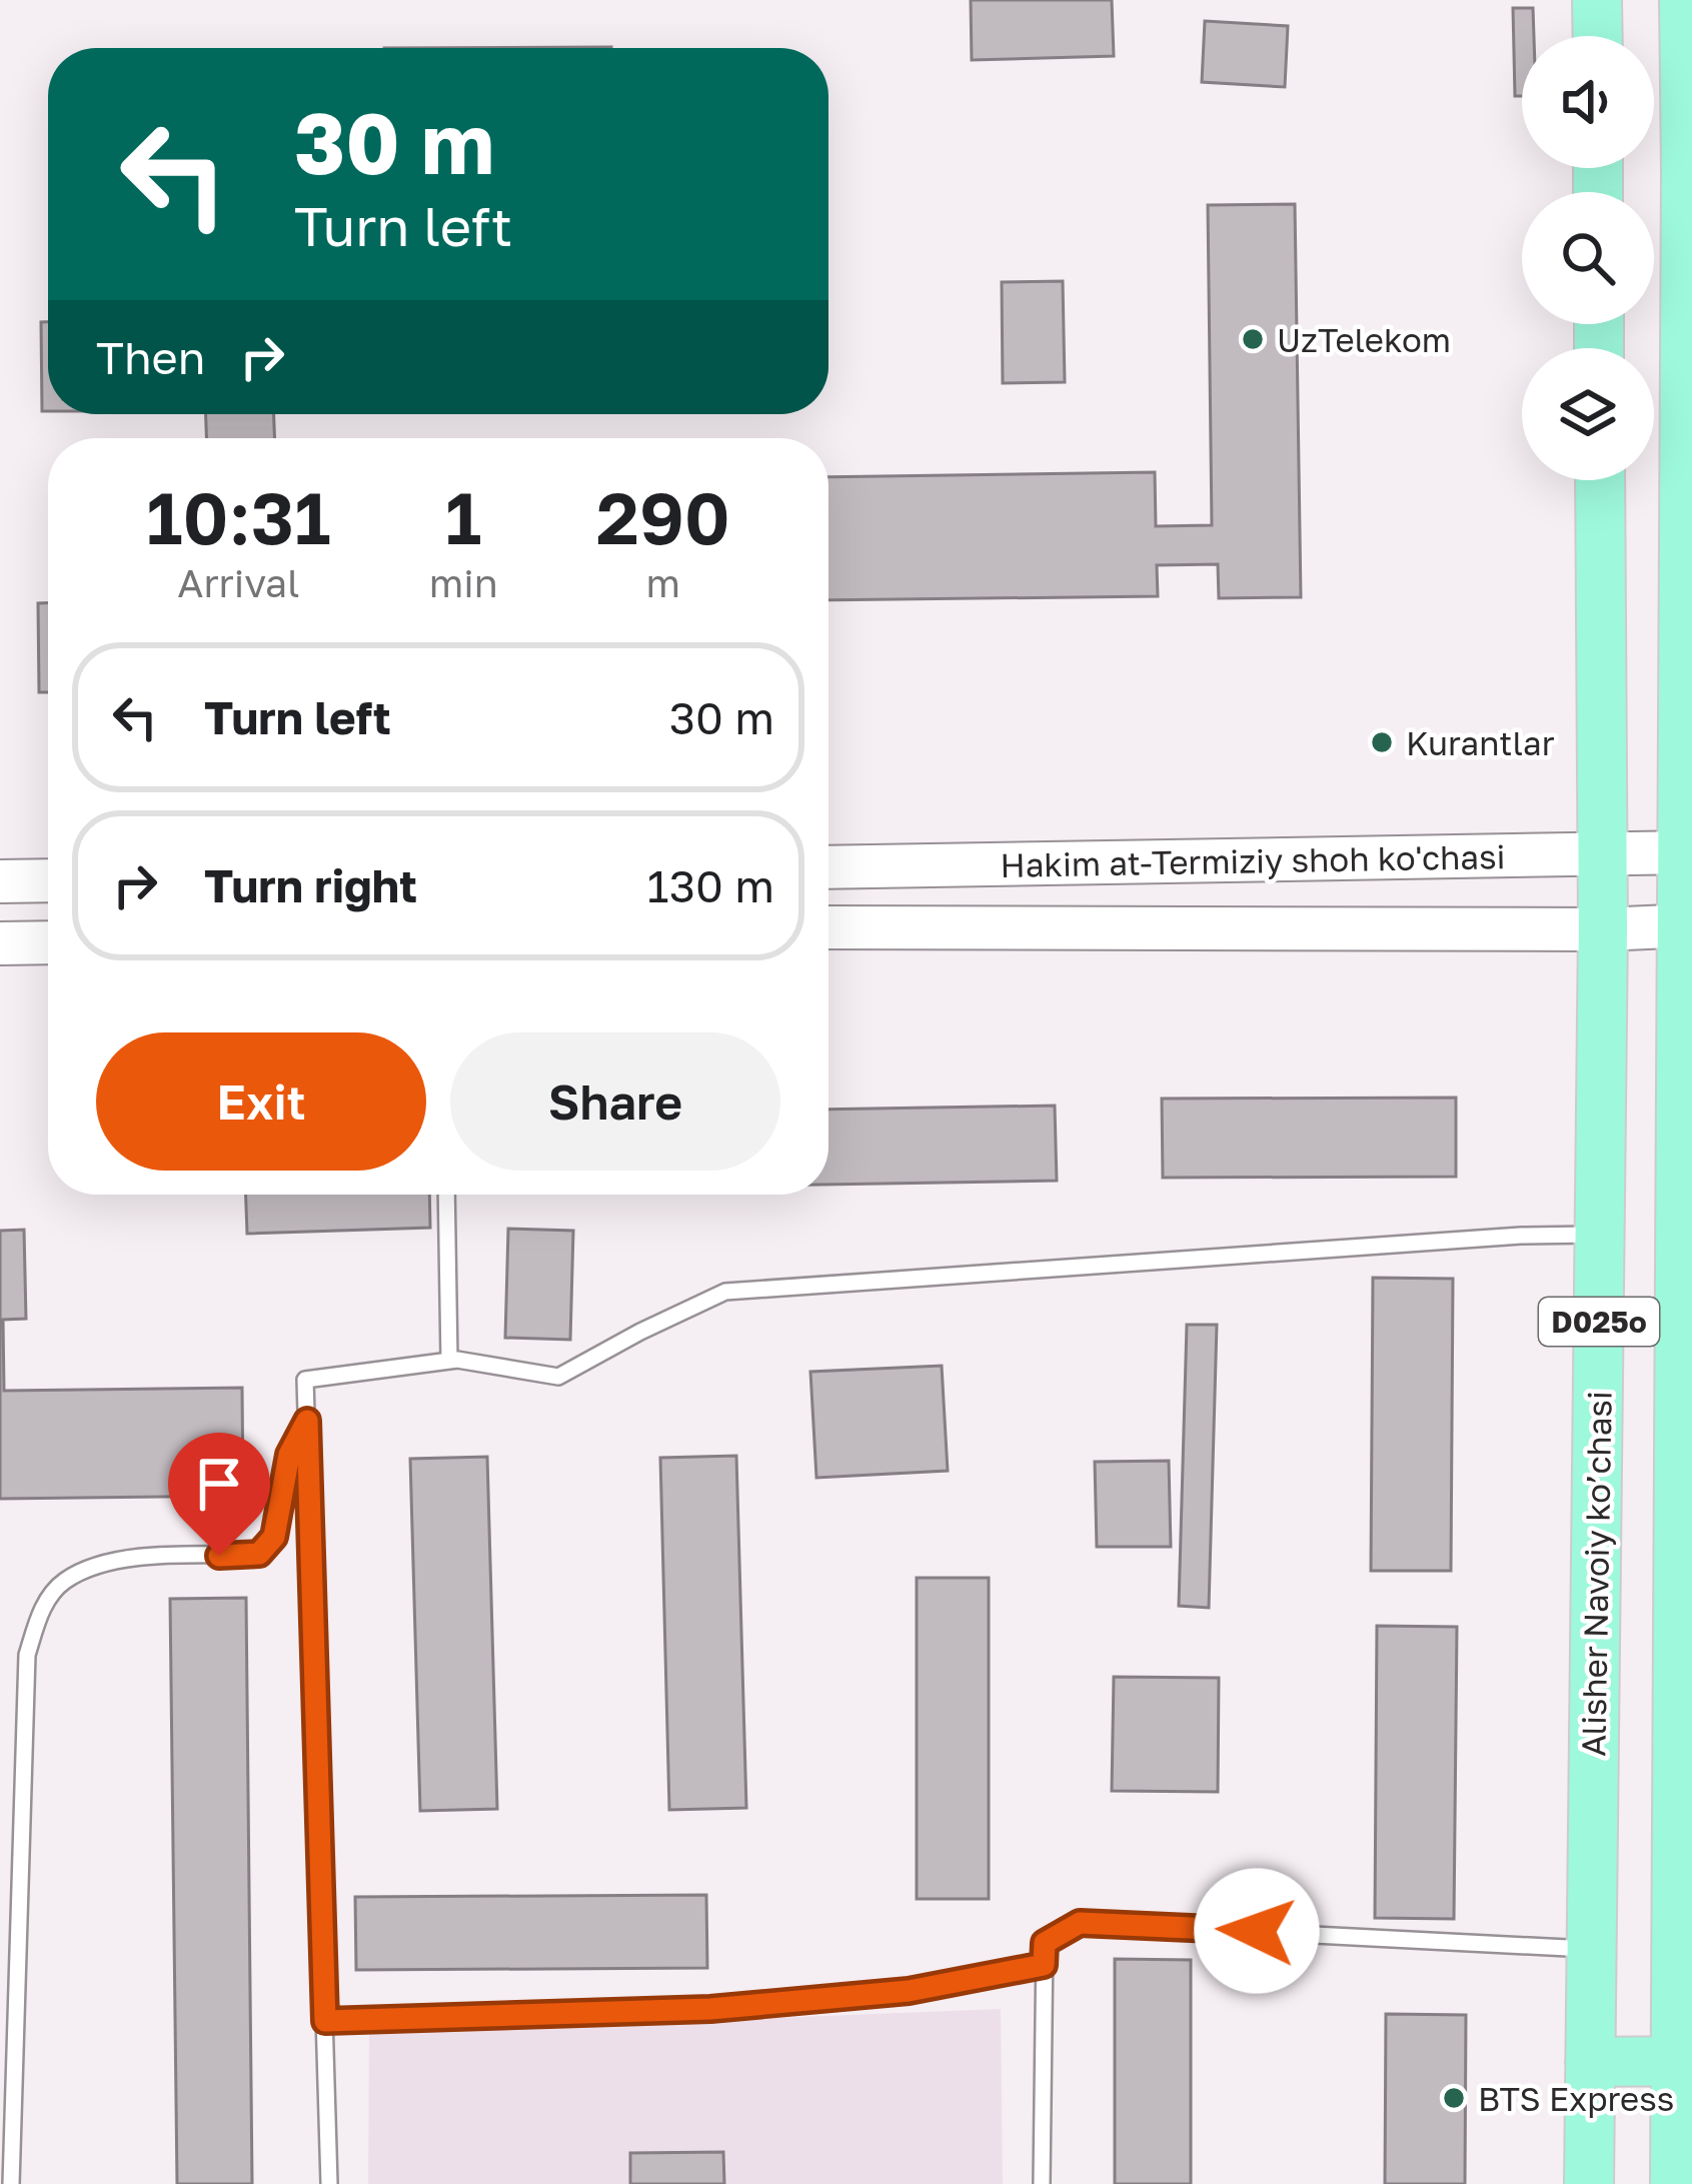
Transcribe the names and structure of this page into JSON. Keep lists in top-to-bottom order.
{
  "streets": {
    "main road": ["Hakim at-Termiziy shoh ko'chasi", "D025o", "Alisher Navoiy ko’chasi"]
  },
  "crossings": [
    ["Hakim at-Termiziy shoh ko'chasi", "Alisher Navoiy ko’chasi"]
  ],
  "places": ["UzTelekom", "Kurantlar", "BTS Express"],
  "page": {
    "turn": ["30 m", "Turn left"],
    "then": "Then",
    "eta": [
      "10:31",
      "Arrival",
      "1",
      "min",
      "290",
      "m"
    ],
    "list": [
      {
        "name": "Turn left",
        "value": "30 m"
      },
      {
        "name": "Turn right",
        "value": "130 m"
      }
    ],
    "buttons": ["Exit", "Share"]
  }
}
